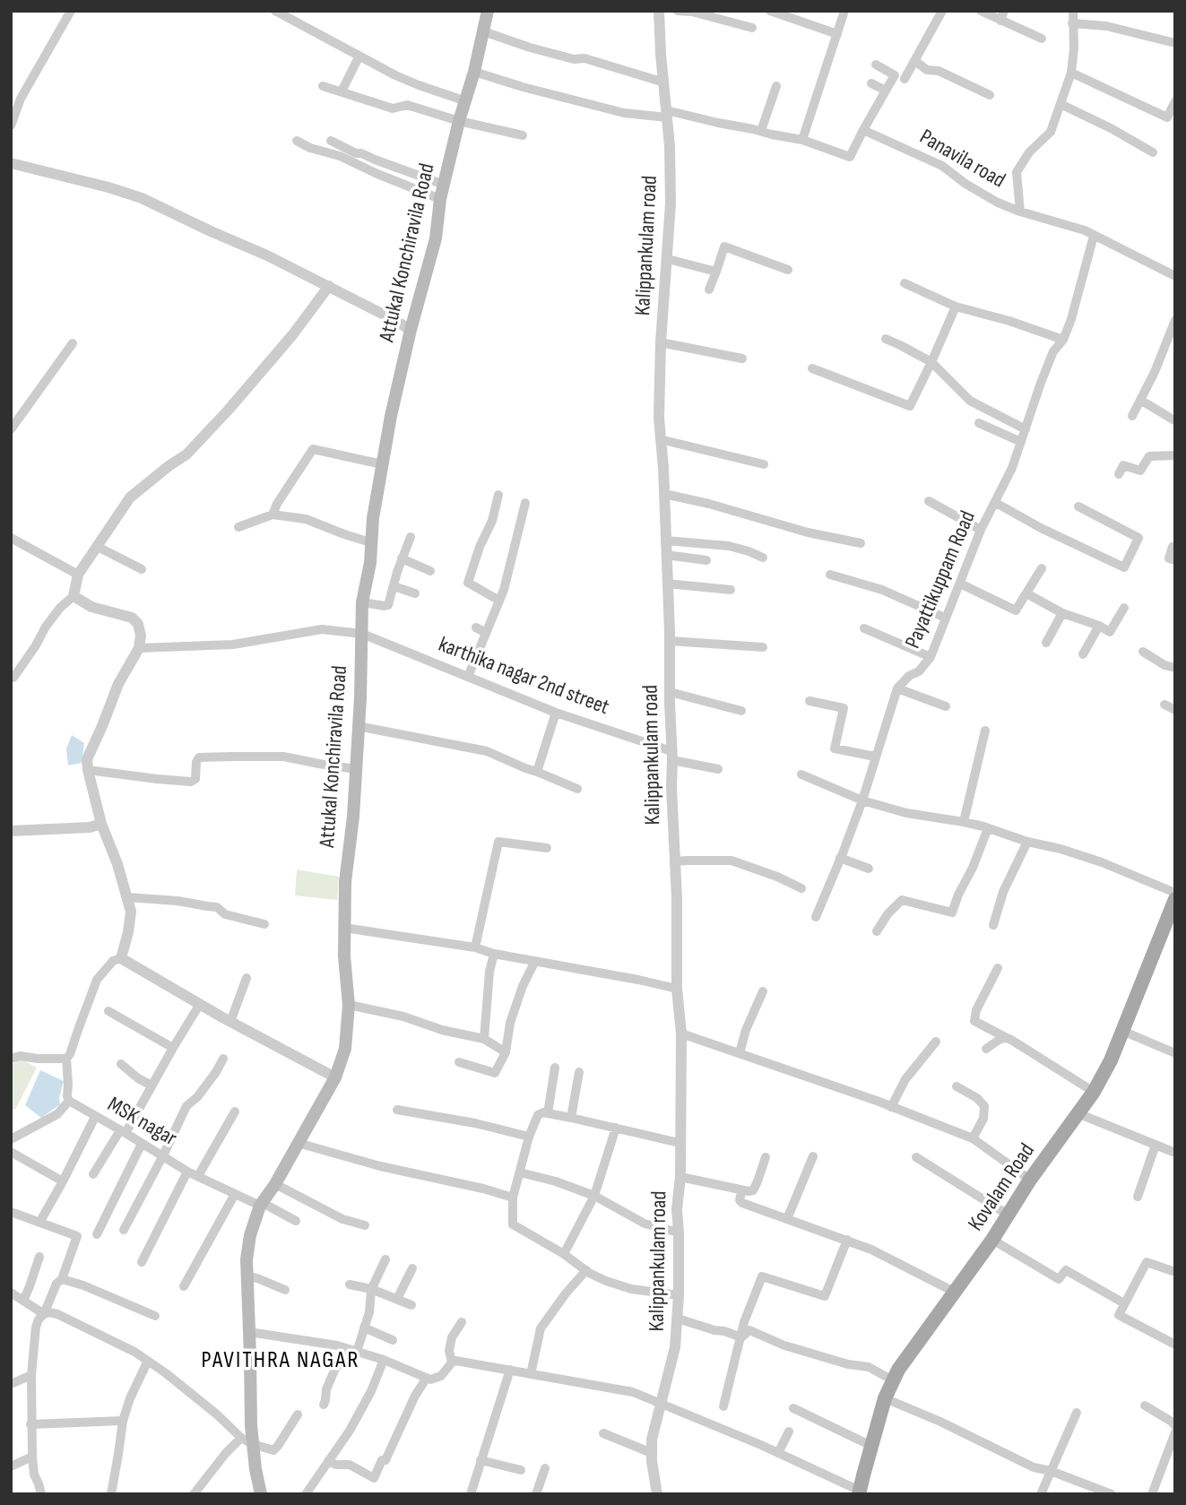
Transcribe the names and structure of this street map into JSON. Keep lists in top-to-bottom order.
{
  "streets": {
    "main road": ["Attukal Konchiravila Road", "Kovalam Road"],
    "street": [
      "Panavila road",
      "Kalippankulam road",
      "Payattikuppam Road",
      "karthika nagar 2nd street",
      "MSK nagar"
    ]
  },
  "crossings": [
    ["Panavila road", "Payattikuppam Road"],
    ["Kalippankulam road", "karthika nagar 2nd street"],
    ["Attukal Konchiravila Road", "karthika nagar 2nd street"],
    ["Attukal Konchiravila Road", "MSK nagar"]
  ],
  "districts": ["PAVITHRA NAGAR"]
}
